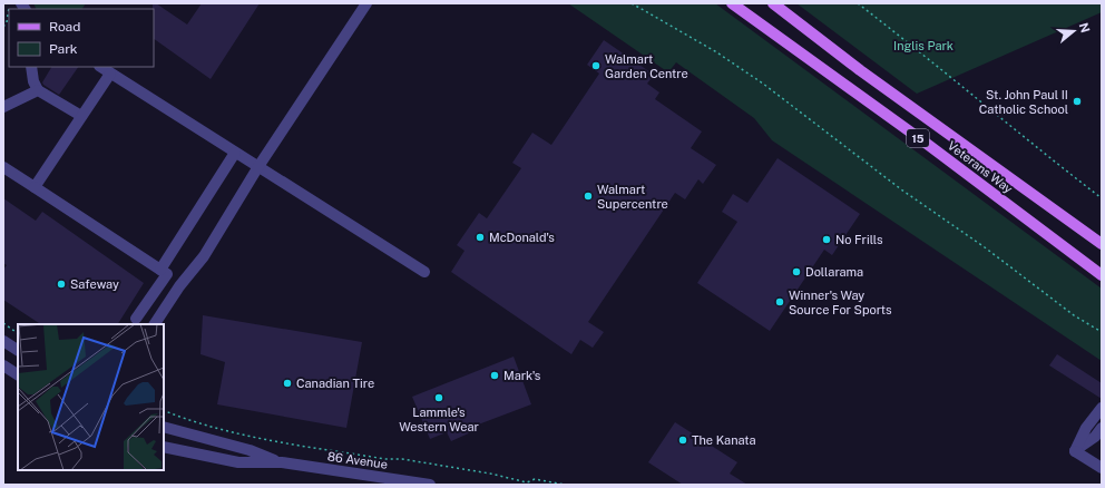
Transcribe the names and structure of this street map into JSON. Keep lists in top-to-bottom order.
{
  "streets": {
    "main road": ["15", "Veterans Way"],
    "street": ["86 Avenue"]
  },
  "parks": ["Inglis Park"],
  "places": [
    "Walmart Garden Centre",
    "St. John Paul II Catholic School",
    "Walmart Supercentre",
    "McDonald's",
    "No Frills",
    "Dollarama",
    "Safeway",
    "Winner's Way Source For Sports",
    "Mark's",
    "Canadian Tire",
    "Lammle's Western Wear",
    "The Kanata"
  ],
  "legend": ["Road", "Park"],
  "north": "right"
}
